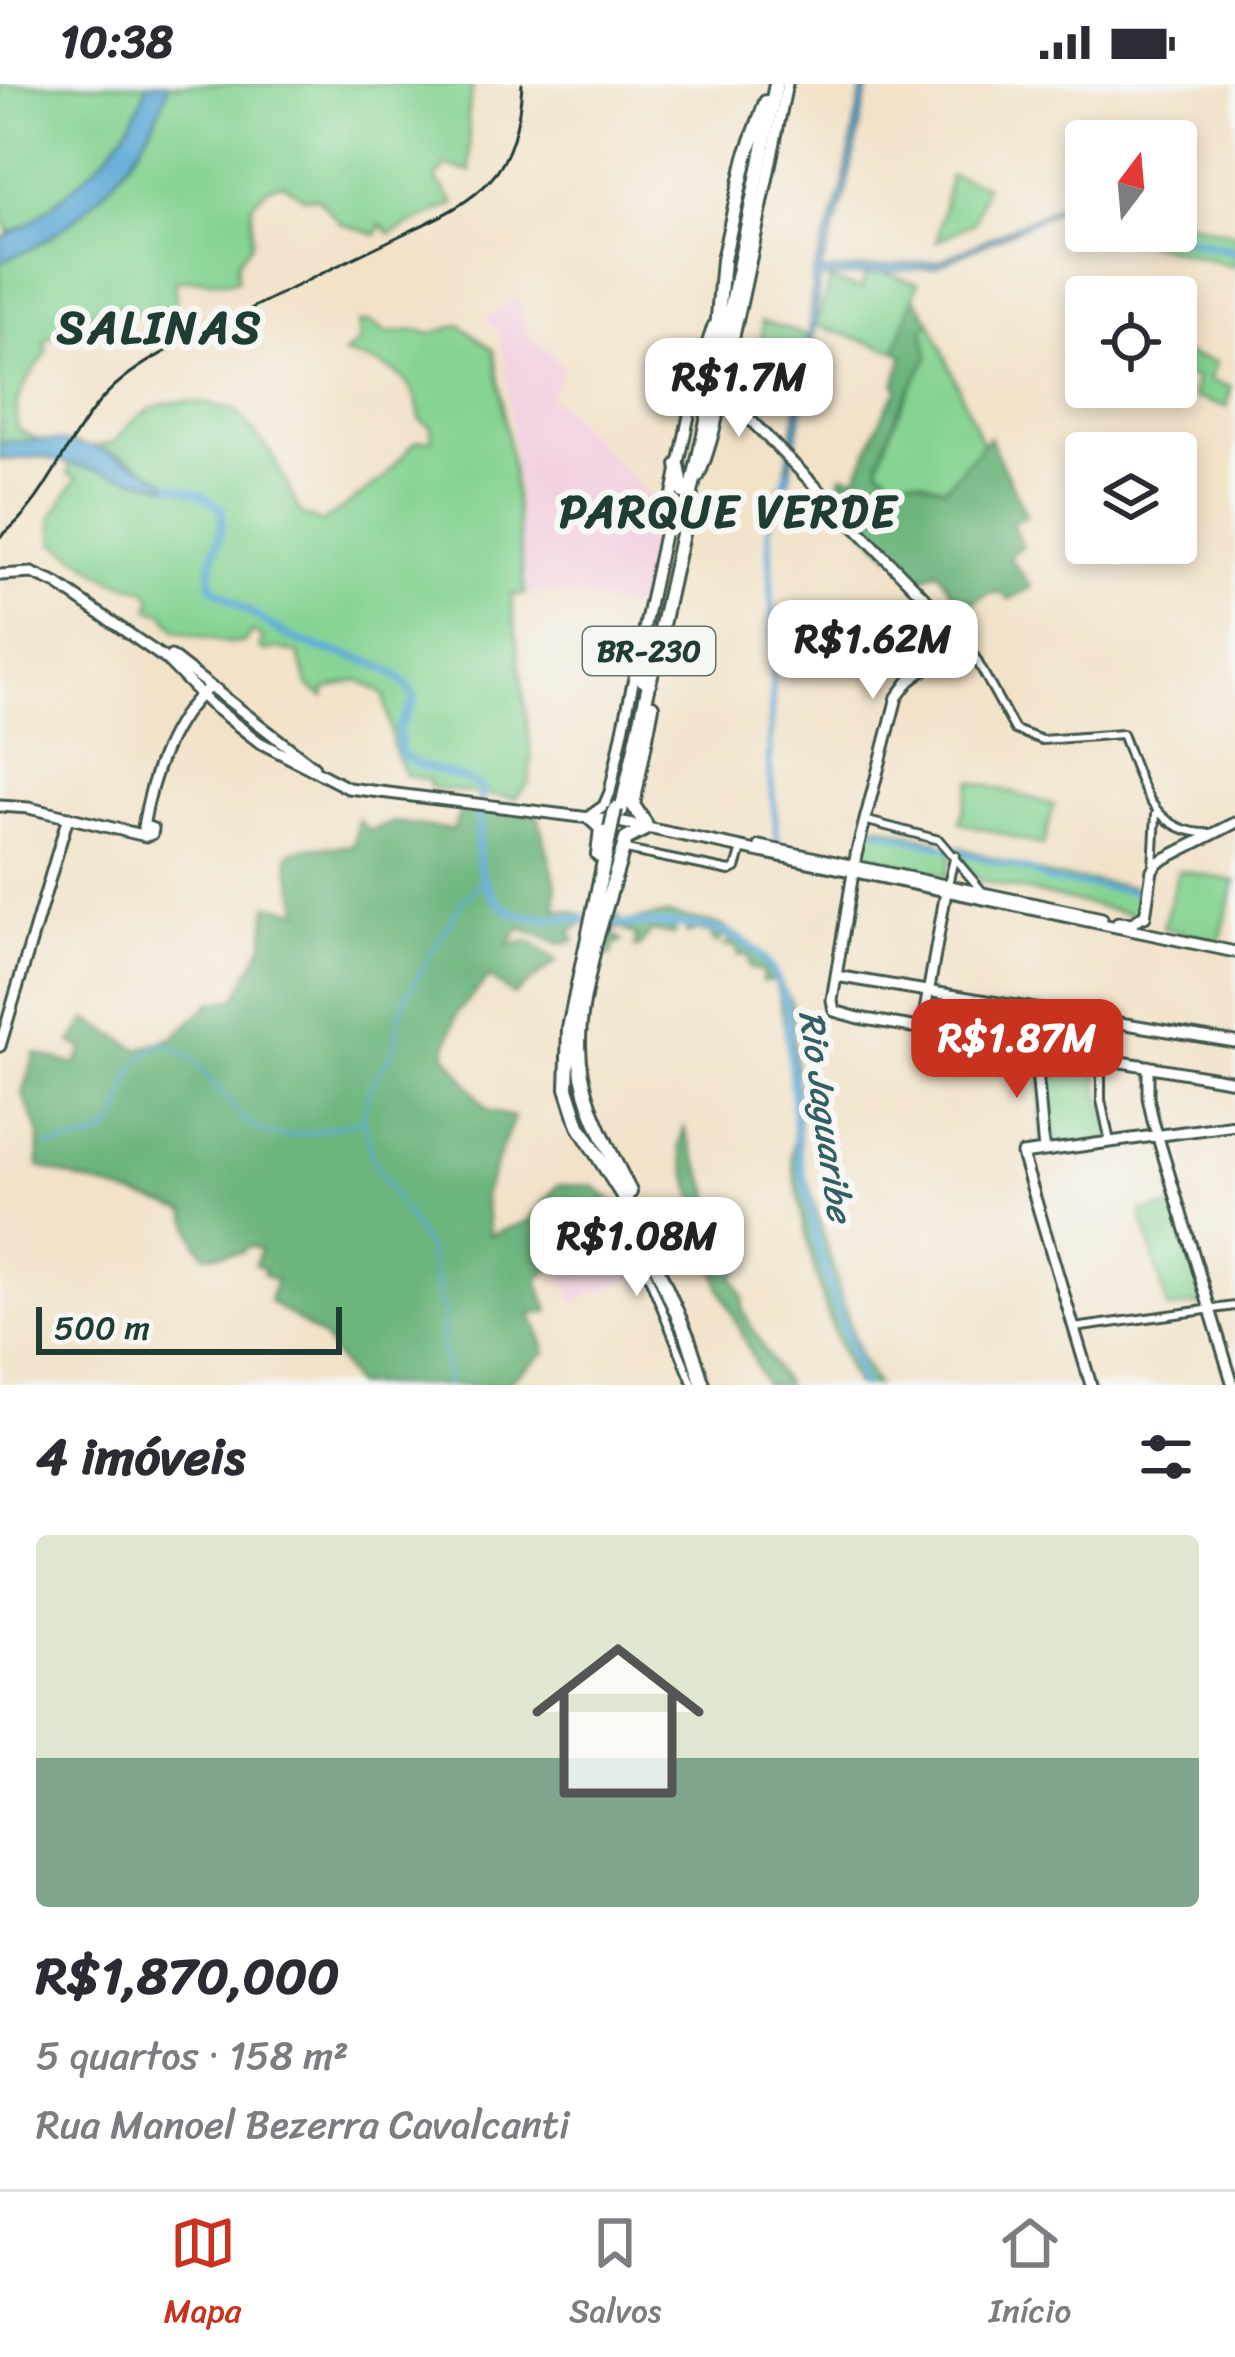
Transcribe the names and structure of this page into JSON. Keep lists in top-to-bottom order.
{
  "streets": {
    "highway": ["BR-230"]
  },
  "districts": ["SALINAS", "PARQUE VERDE"],
  "water": ["Rio Jaguaribe"],
  "scale_bar": "500 m",
  "north": "top",
  "page": {
    "status": "10:38",
    "price": [
      "R$1.7M",
      "R$1.62M",
      "R$1.87M",
      "R$1.08M"
    ],
    "scale": "500 m",
    "heading": "4 imóveis",
    "list": [
      {
        "name": "R$1,870,000",
        "note": "5 quartos · 158 m² · Rua Manoel Bezerra Cavalcanti"
      }
    ],
    "tabs": ["Mapa", "Salvos", "Início"]
  }
}
